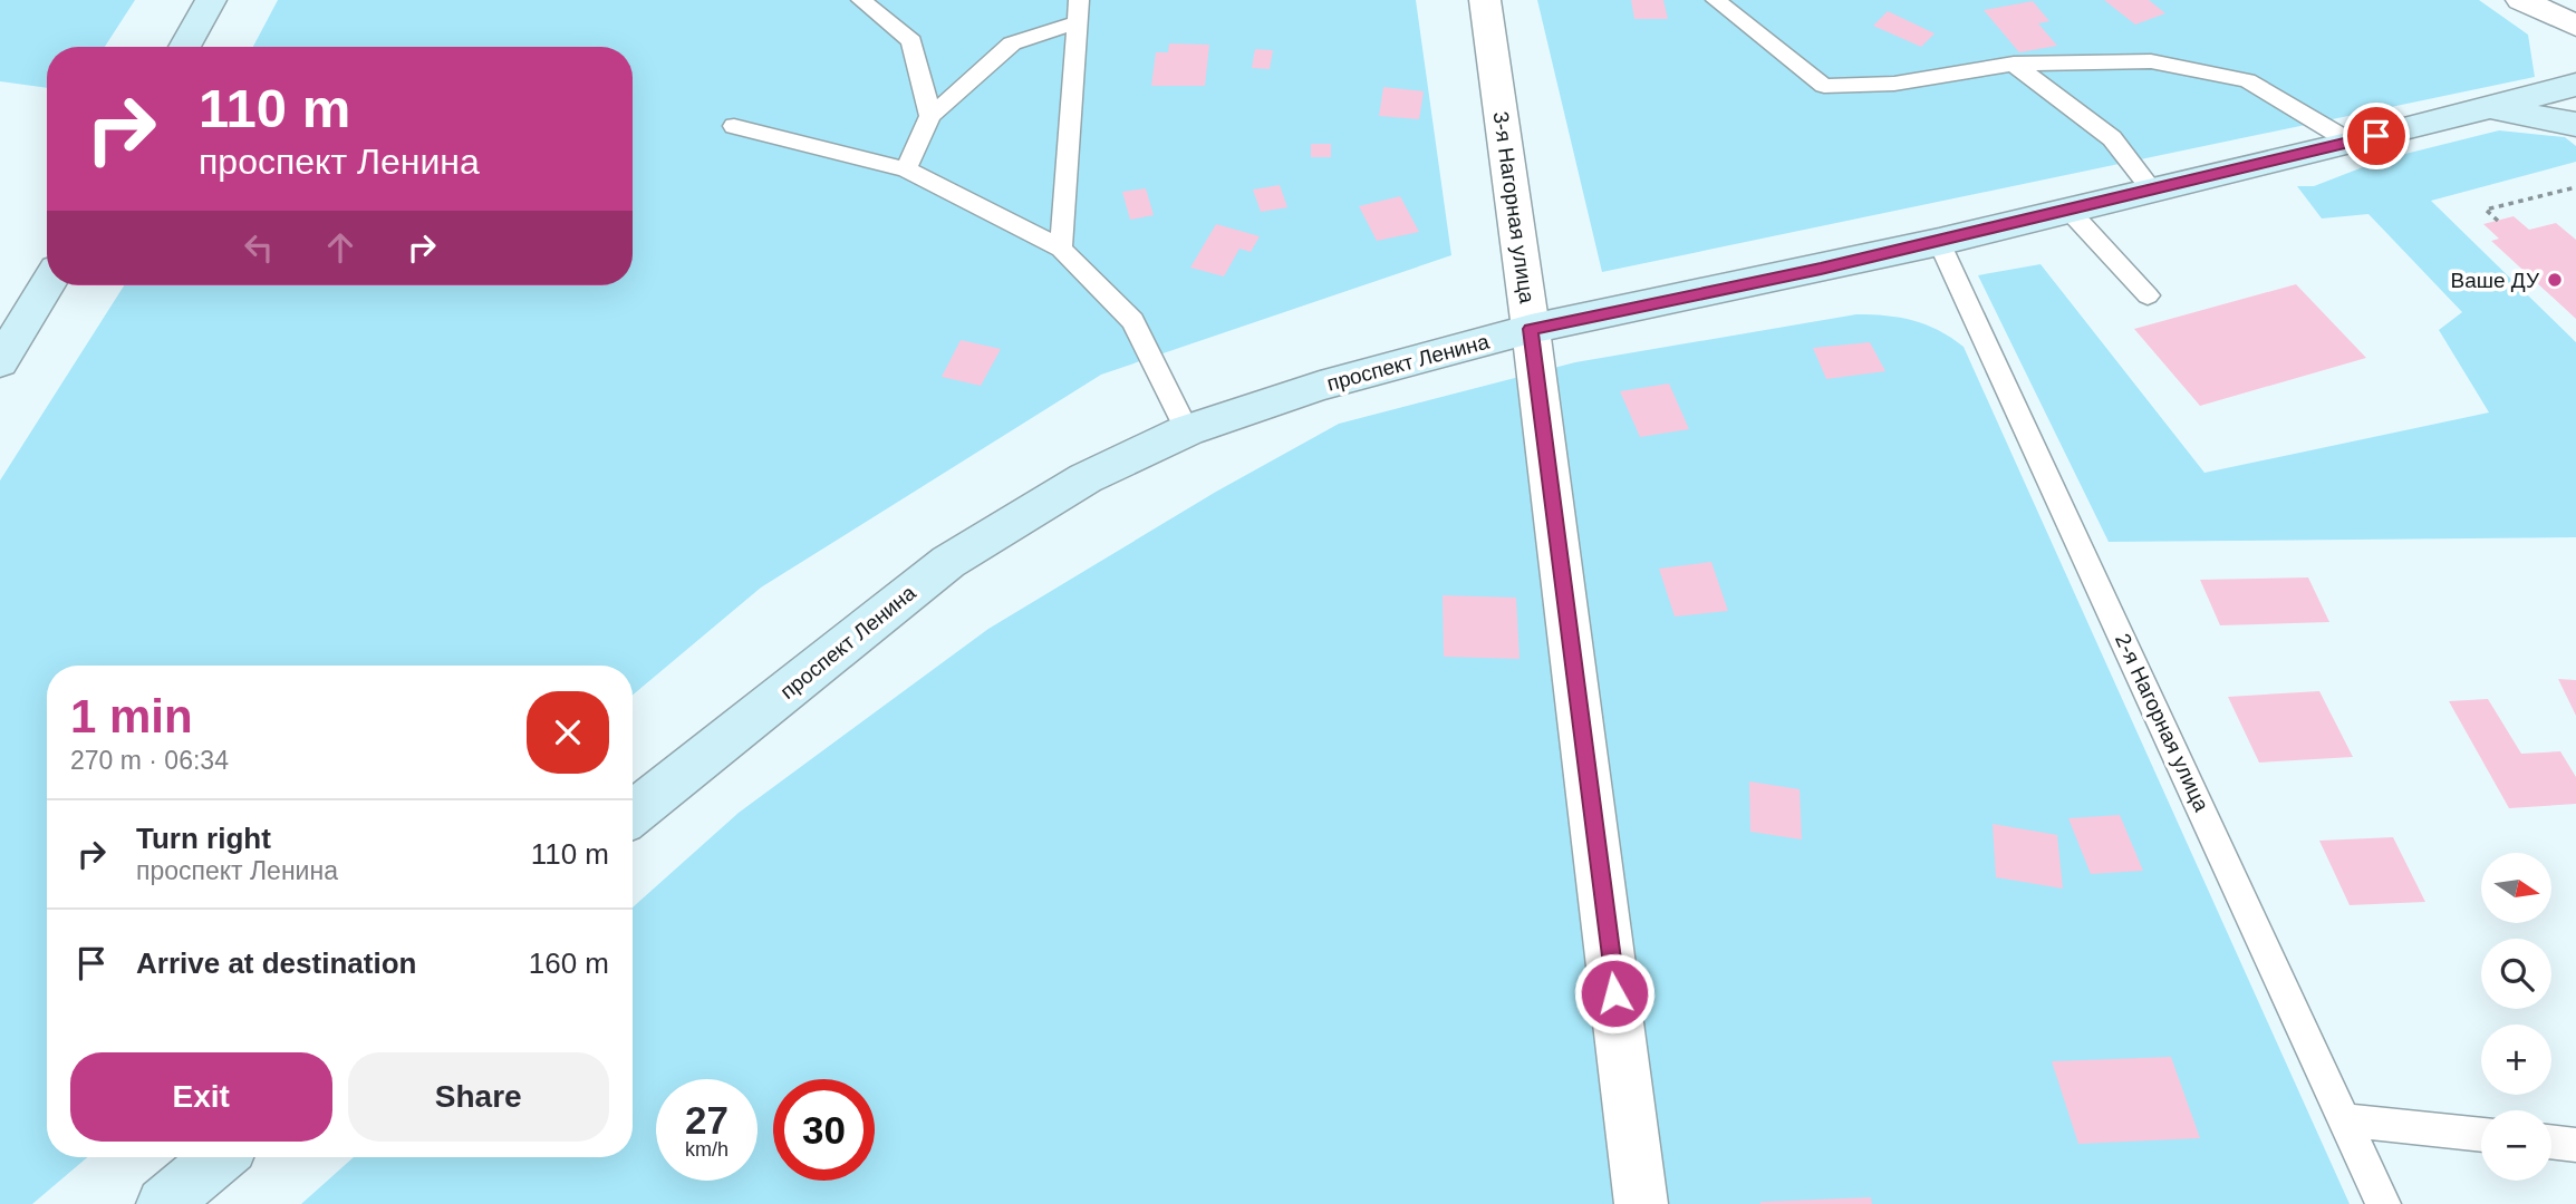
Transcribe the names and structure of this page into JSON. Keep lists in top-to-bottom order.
{
  "streets": {
    "street": ["3-я Нагорная улица", "проспект Ленина"],
    "lane": ["2-я Нагорная улица"]
  },
  "crossings": [
    ["3-я Нагорная улица", "проспект Ленина"],
    ["проспект Ленина", "2-я Нагорная улица"]
  ],
  "places": ["Ваше ДУ"],
  "north": "right",
  "page": {
    "turn": ["110 m", "проспект Ленина"],
    "heading": ["1 min", "270 m · 06:34"],
    "list": [
      {
        "name": "Turn right",
        "note": "проспект Ленина",
        "value": "110 m"
      },
      {
        "name": "Arrive at destination",
        "value": "160 m"
      }
    ],
    "map_buttons": ["+", "−"],
    "buttons": ["Exit", "Share"],
    "speed": "27 km/h",
    "limit": "30"
  }
}
